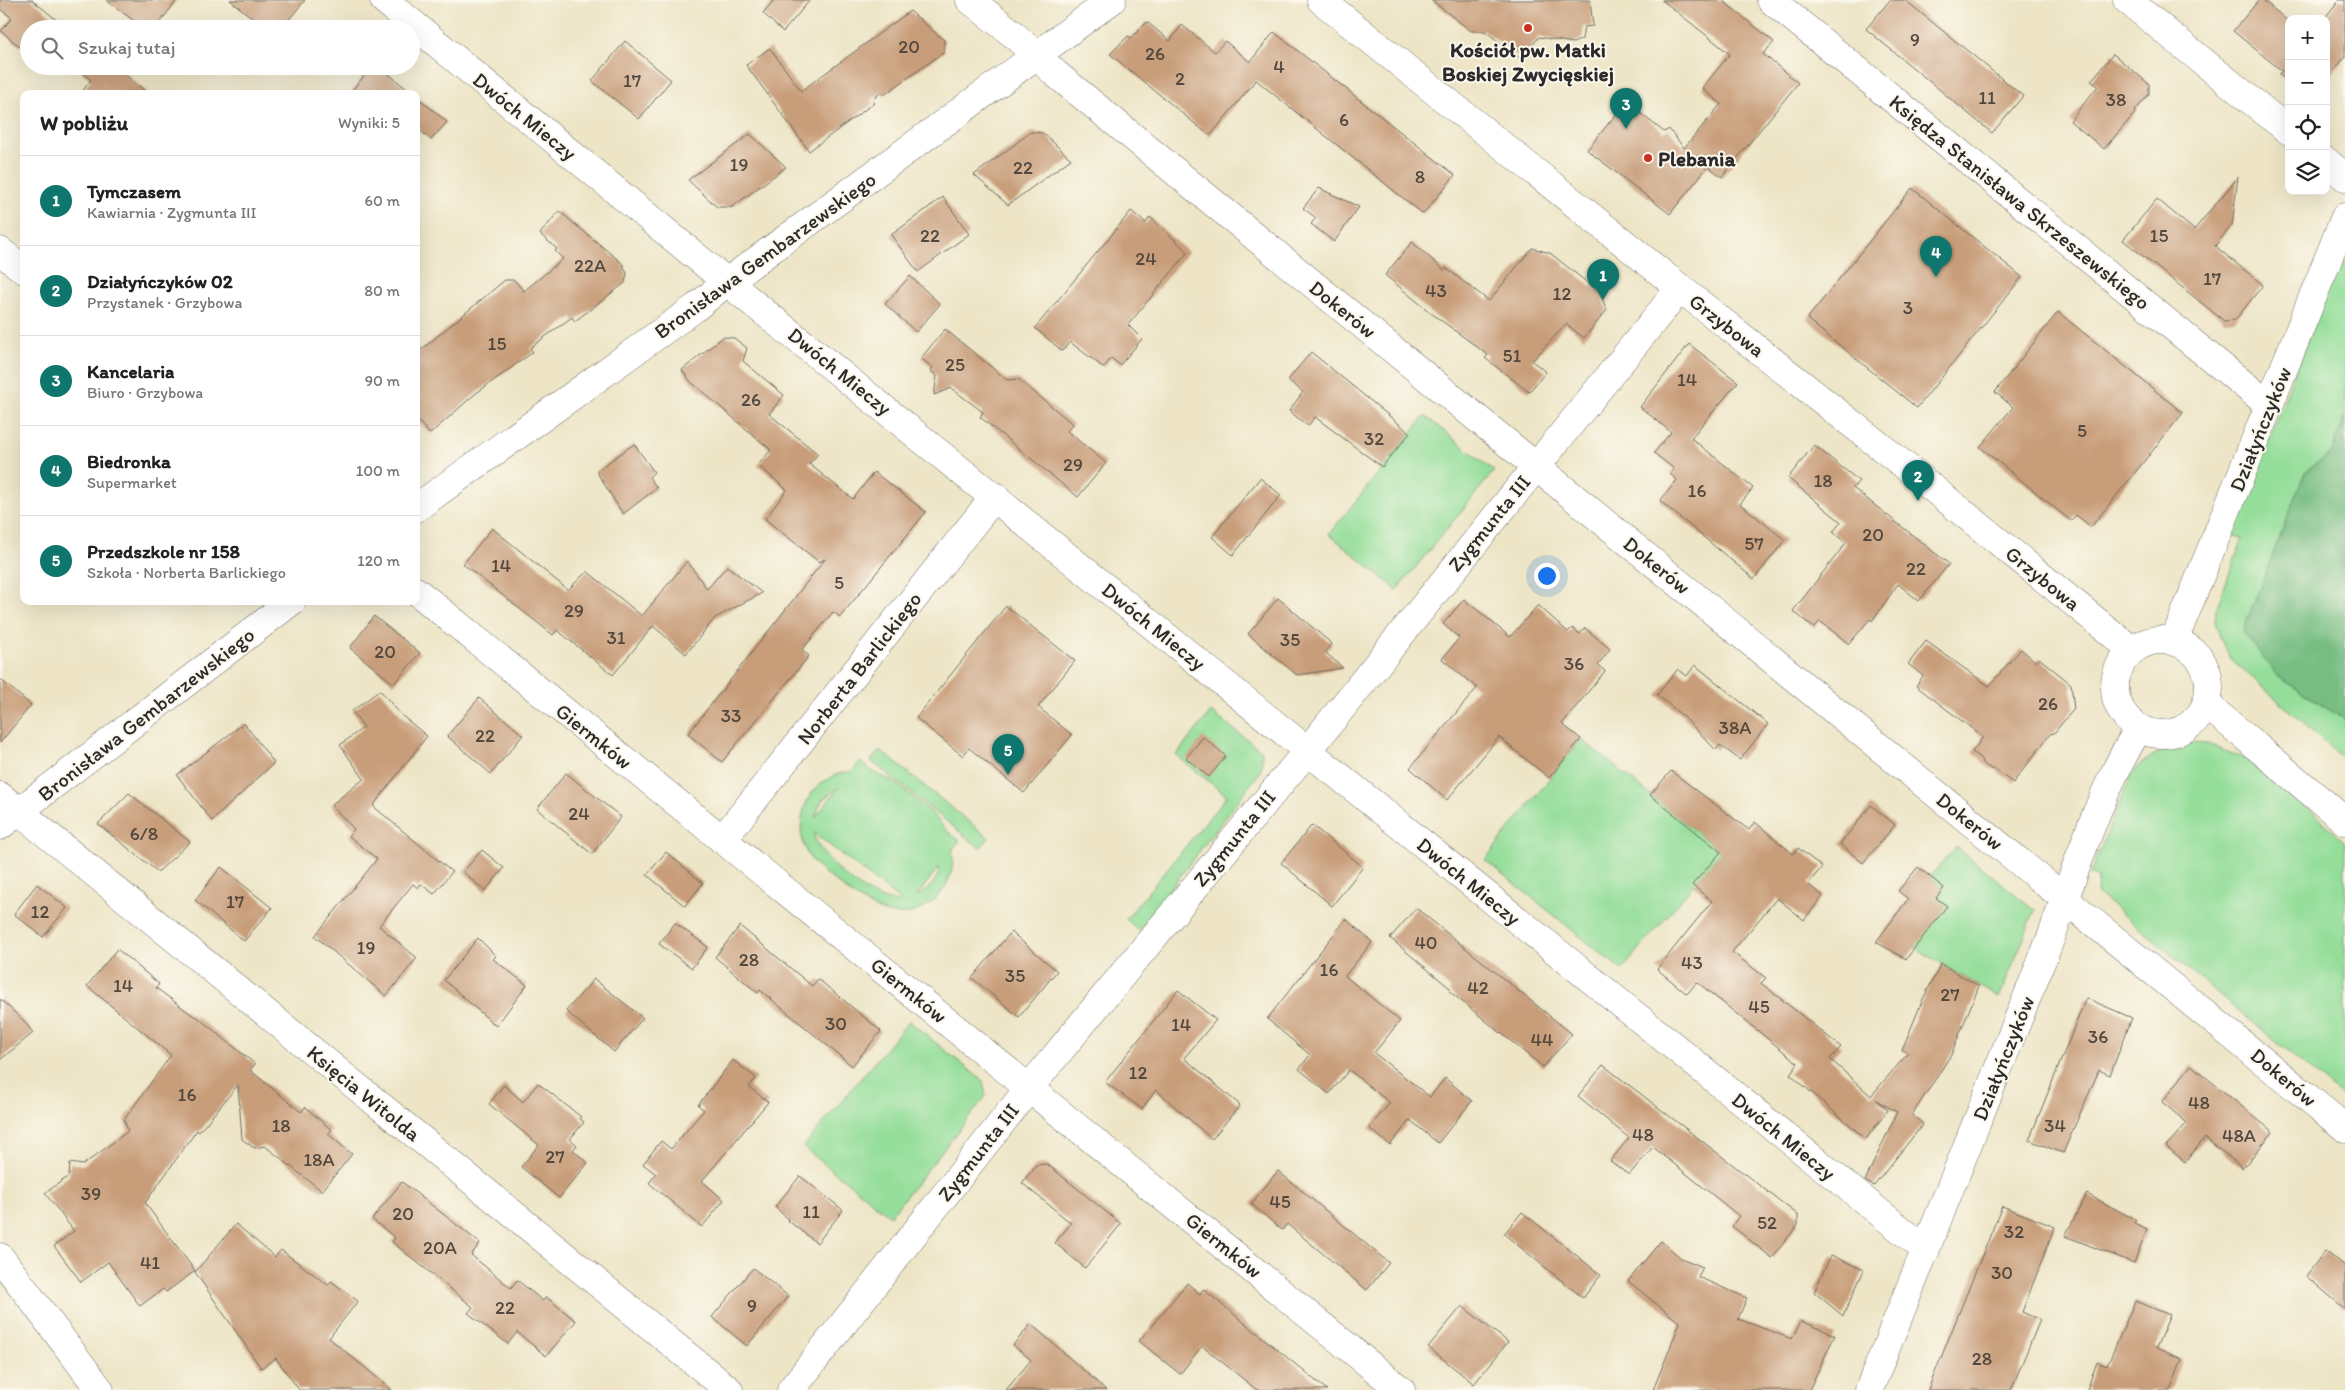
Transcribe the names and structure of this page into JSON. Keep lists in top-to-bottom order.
{
  "streets": {
    "street": [
      "Dwóch Mieczy",
      "Księdza Stanisława Skrzeszewskiego",
      "Bronisława Gembarzewskiego",
      "Dokerów",
      "Grzybowa",
      "Działyńczyków",
      "Zygmunta III",
      "Norberta Barlickiego",
      "Giermków",
      "Księcia Witolda"
    ]
  },
  "crossings": [
    ["Dwóch Mieczy", "Bronisława Gembarzewskiego"],
    ["Dwóch Mieczy", "Działyńczyków"],
    ["Dwóch Mieczy", "Zygmunta III"],
    ["Dwóch Mieczy", "Norberta Barlickiego"],
    ["Księdza Stanisława Skrzeszewskiego", "Działyńczyków"],
    ["Bronisława Gembarzewskiego", "Dokerów"],
    ["Bronisława Gembarzewskiego", "Księcia Witolda"],
    ["Dokerów", "Działyńczyków"],
    ["Dokerów", "Zygmunta III"],
    ["Grzybowa", "Działyńczyków"],
    ["Grzybowa", "Zygmunta III"],
    ["Zygmunta III", "Giermków"],
    ["Norberta Barlickiego", "Giermków"]
  ],
  "places": ["Kościół pw. Matki Boskiej Zwycięskiej", "Plebania"],
  "house_numbers": [
    "9",
    "20",
    "26",
    "4",
    "2",
    "17",
    "11",
    "38",
    "6",
    "19",
    "22",
    "8",
    "22",
    "15",
    "24",
    "22A",
    "17",
    "43",
    "12",
    "3",
    "15",
    "51",
    "25",
    "14",
    "26",
    "5",
    "32",
    "29",
    "18",
    "16",
    "20",
    "57",
    "14",
    "22",
    "5",
    "29",
    "31",
    "35",
    "20",
    "36",
    "26",
    "33",
    "38A",
    "22",
    "24",
    "6/8",
    "17",
    "12",
    "40",
    "19",
    "28",
    "43",
    "16",
    "35",
    "14",
    "42",
    "27",
    "45",
    "30",
    "14",
    "36",
    "44",
    "12",
    "16",
    "48",
    "18",
    "34",
    "48",
    "48A",
    "27",
    "18A",
    "39",
    "45",
    "11",
    "20",
    "52",
    "32",
    "20A",
    "41",
    "30",
    "9",
    "22",
    "28"
  ],
  "page": {
    "map_buttons": ["+", "−"],
    "search": "Szukaj tutaj",
    "pins": [
      "3",
      "4",
      "1",
      "2",
      "5"
    ],
    "heading": ["W pobliżu", "Wyniki: 5"],
    "list": [
      {
        "mark": "1",
        "name": "Tymczasem",
        "note": "Kawiarnia · Zygmunta III",
        "value": "60 m"
      },
      {
        "mark": "2",
        "name": "Działyńczyków 02",
        "note": "Przystanek · Grzybowa",
        "value": "80 m"
      },
      {
        "mark": "3",
        "name": "Kancelaria",
        "note": "Biuro · Grzybowa",
        "value": "90 m"
      },
      {
        "mark": "4",
        "name": "Biedronka",
        "note": "Supermarket",
        "value": "100 m"
      },
      {
        "mark": "5",
        "name": "Przedszkole nr 158",
        "note": "Szkoła · Norberta Barlickiego",
        "value": "120 m"
      }
    ]
  }
}
